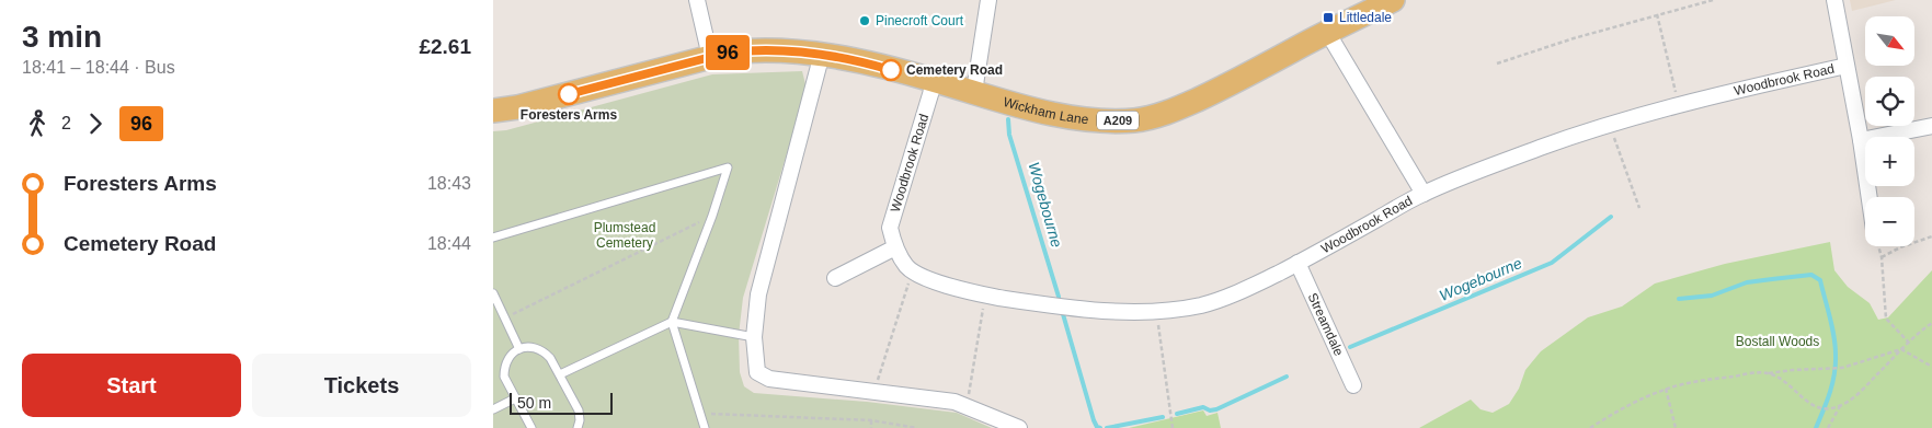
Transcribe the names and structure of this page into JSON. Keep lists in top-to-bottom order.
{
  "streets": {
    "main road": ["Wickham Lane", "A209"],
    "street": ["Woodbrook Road", "Streamdale"]
  },
  "crossings": [
    ["Woodbrook Road", "Wickham Lane"],
    ["Woodbrook Road", "Streamdale"],
    ["Wickham Lane", "A209"]
  ],
  "water": ["Wogebourne"],
  "parks": ["Plumstead Cemetery", "Bostall Woods"],
  "places": {
    "transit": ["Littledale"],
    "other": ["Pinecroft Court", "Cemetery Road", "Foresters Arms"]
  },
  "lines": ["bus line 96"],
  "scale_bar": "50 m",
  "north": "bottom right",
  "page": {
    "heading": ["3 min", "18:41 – 18:44 · Bus", "£2.61"],
    "on_map": "96",
    "map_buttons": ["+", "−"],
    "legs": ["2", "96"],
    "list": [
      {
        "name": "Foresters Arms",
        "value": "18:43"
      },
      {
        "name": "Cemetery Road",
        "value": "18:44"
      }
    ],
    "buttons": ["Start", "Tickets"],
    "scale": "50 m"
  }
}
